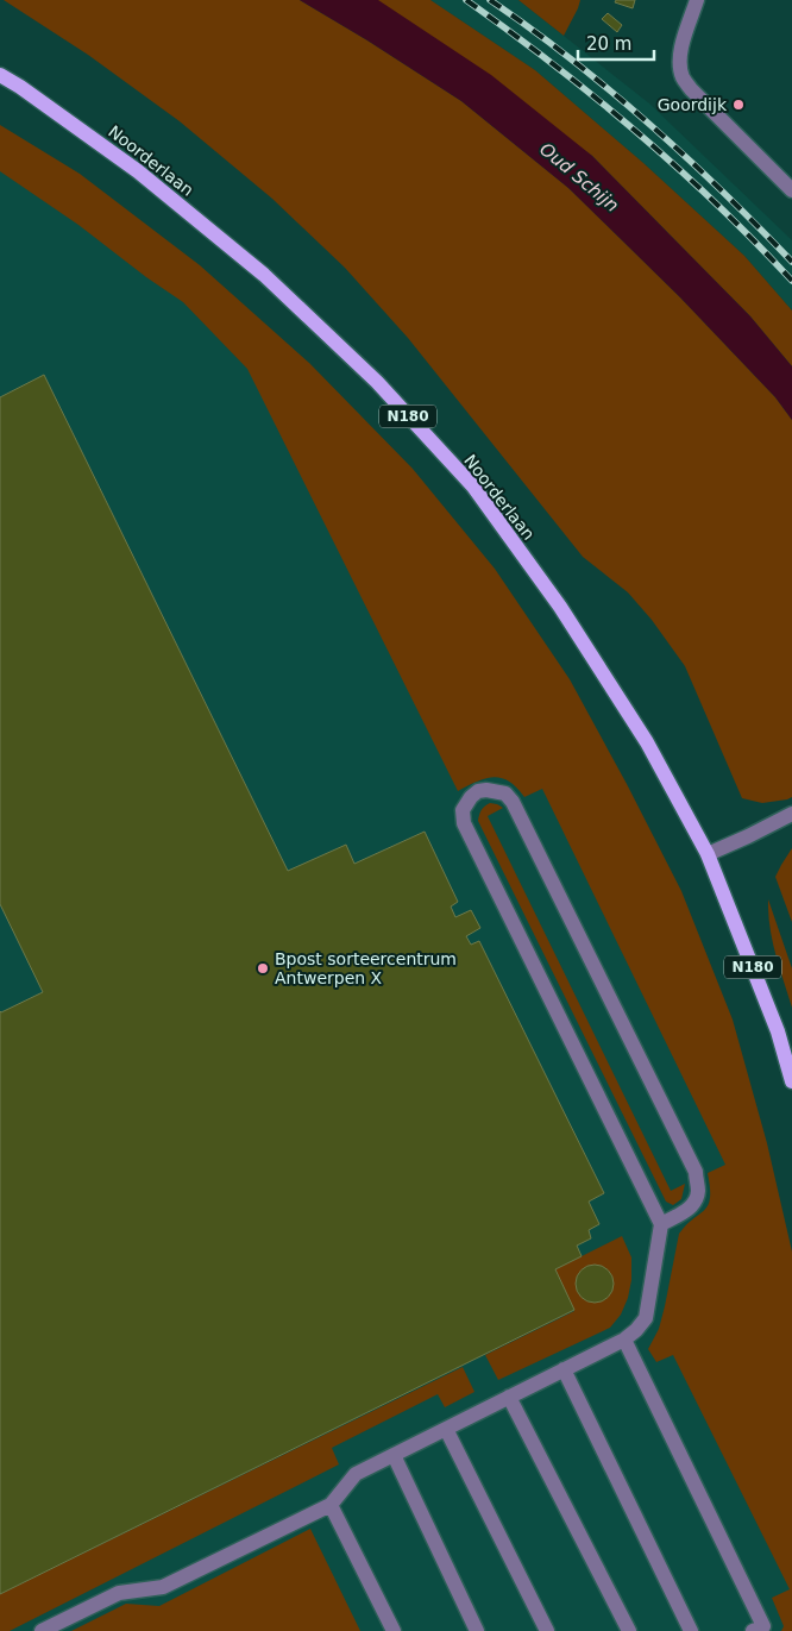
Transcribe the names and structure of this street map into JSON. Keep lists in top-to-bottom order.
{
  "streets": {
    "main road": ["Noorderlaan", "N180"]
  },
  "water": ["Oud Schijn"],
  "places": ["Goordijk", "Bpost sorteercentrum Antwerpen X"],
  "scale_bar": "20 m"
}
